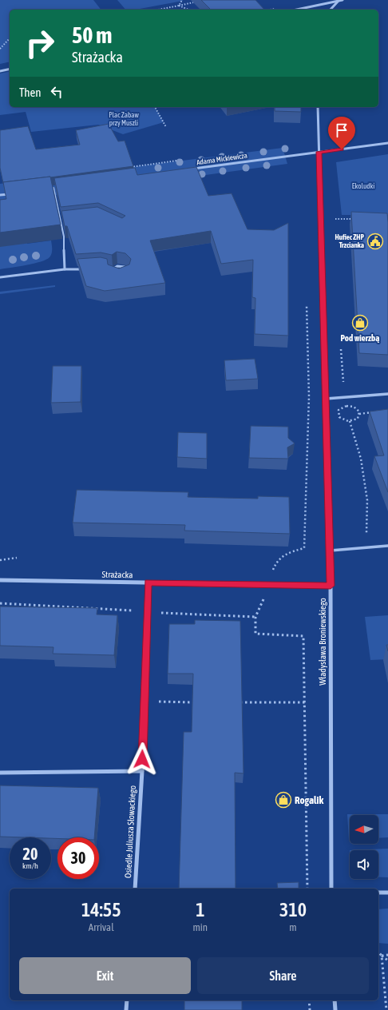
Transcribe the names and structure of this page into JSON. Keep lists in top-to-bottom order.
{
  "streets": {
    "street": [
      "Adama Mickiewicza",
      "Strażacka",
      "Władysława Broniewskiego",
      "Osiedle Juliusza Słowackiego"
    ]
  },
  "crossings": [
    ["Adama Mickiewicza", "Władysława Broniewskiego"],
    ["Strażacka", "Władysława Broniewskiego"],
    ["Strażacka", "Osiedle Juliusza Słowackiego"]
  ],
  "parks": ["Plac Zabaw przy Muszli", "Ekoludki"],
  "places": {
    "public building": ["Hufiec ZHP Trzcianka"],
    "shop": ["Pod wierzbą", "Rogalik"]
  },
  "north": "left",
  "page": {
    "turn": ["50 m", "Strażacka"],
    "then": "Then",
    "speed": "20 km/h",
    "limit": "30",
    "eta": [
      "14:55",
      "Arrival",
      "1",
      "min",
      "310",
      "m"
    ],
    "buttons": ["Exit", "Share"]
  }
}
